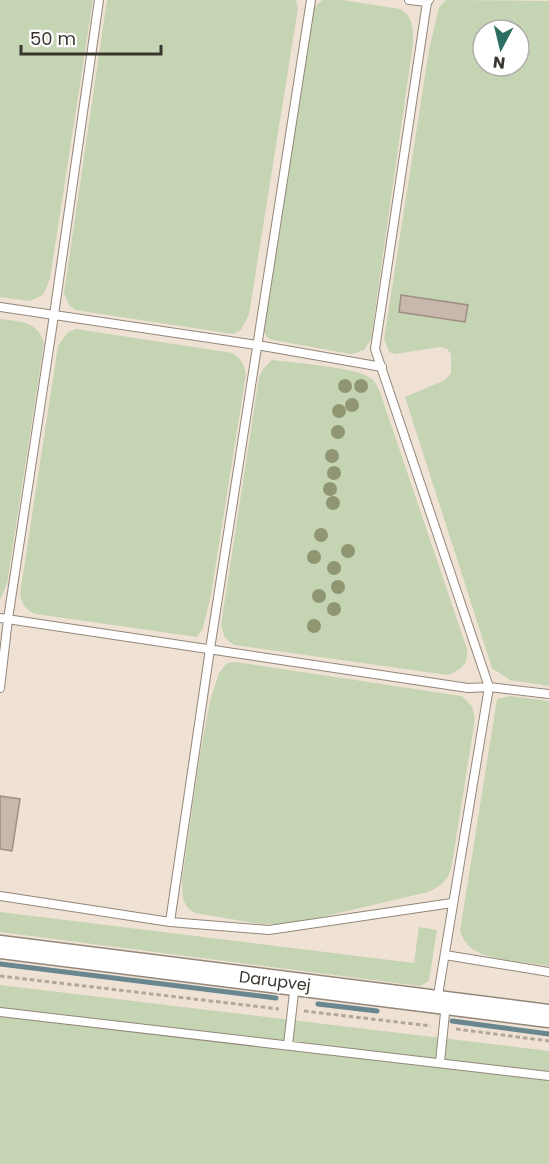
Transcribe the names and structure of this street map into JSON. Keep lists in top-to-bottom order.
{
  "streets": {
    "street": ["Darupvej"]
  },
  "scale_bar": "50 m",
  "north": "bottom"
}
